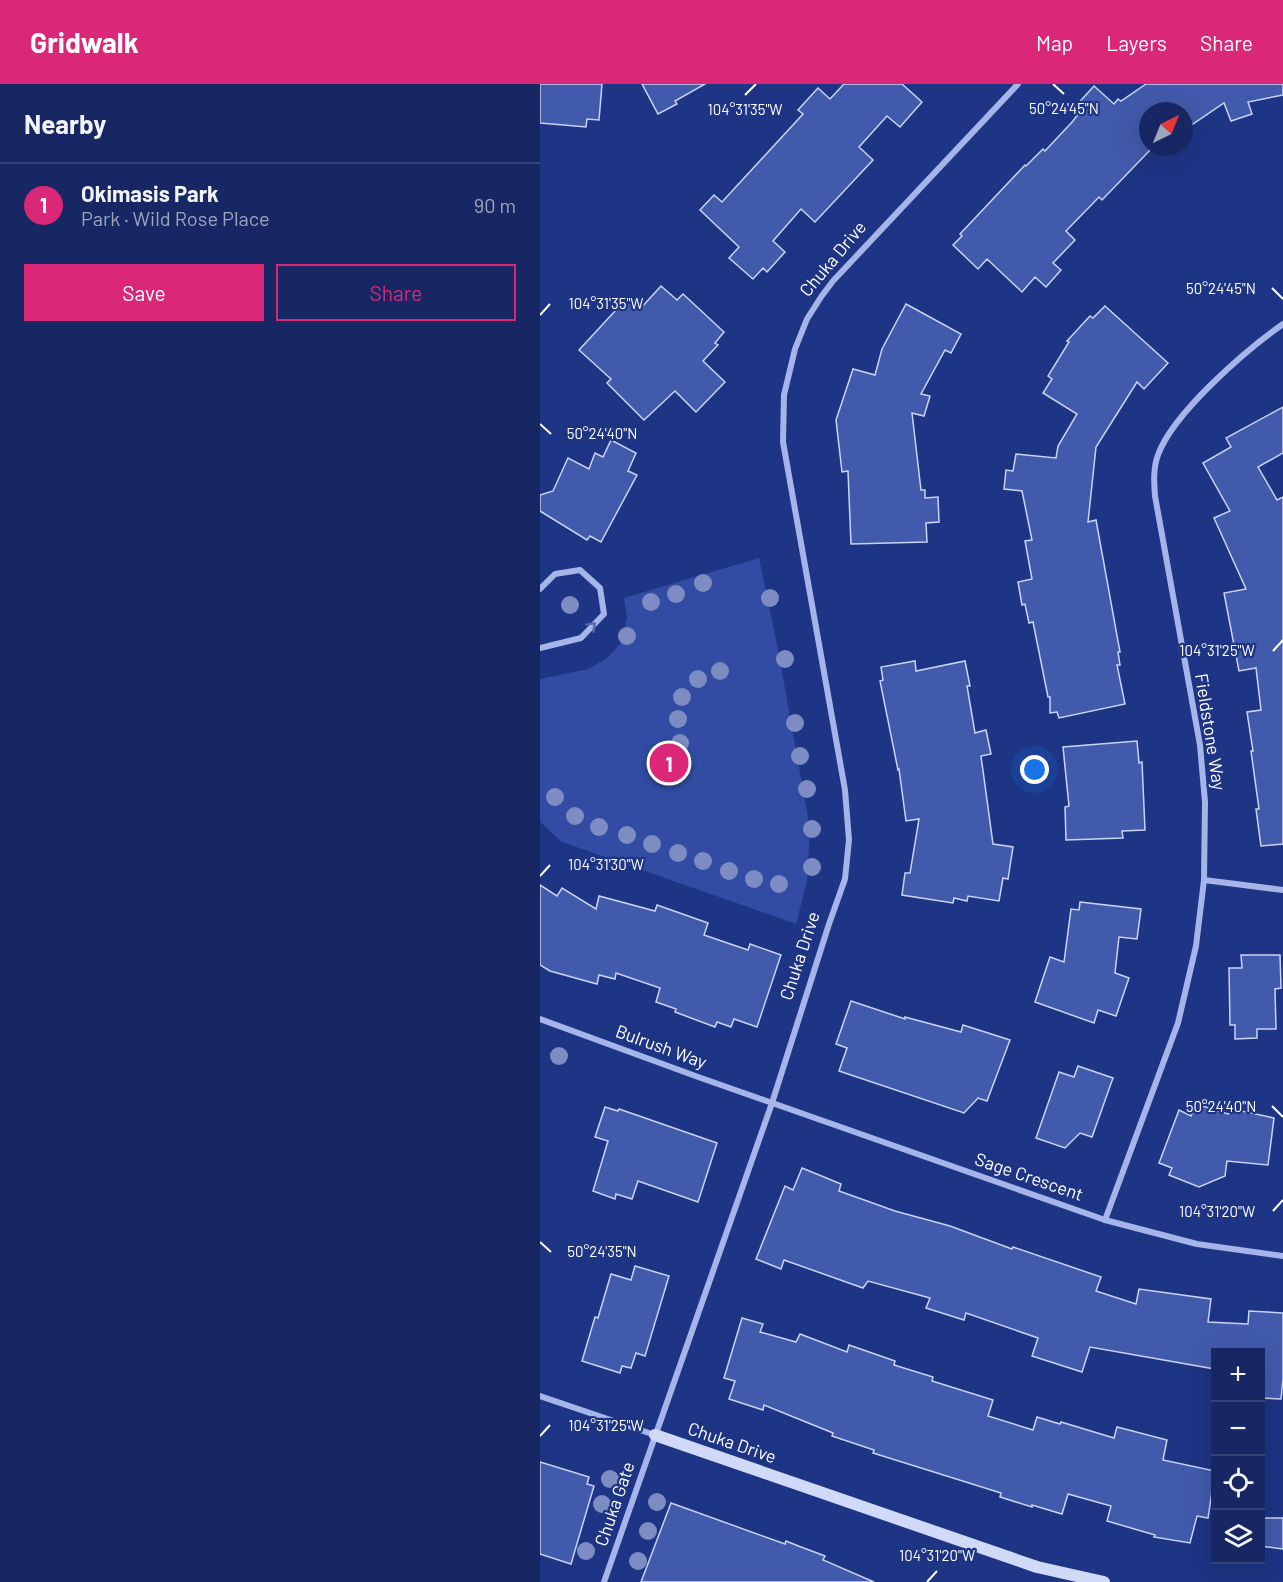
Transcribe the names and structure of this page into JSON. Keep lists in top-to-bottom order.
{
  "streets": {
    "street": [
      "Chuka Drive",
      "Fieldstone Way",
      "Bulrush Way",
      "Sage Crescent",
      "Chuka Gate"
    ]
  },
  "crossings": [
    ["Chuka Drive", "Bulrush Way"],
    ["Chuka Drive", "Sage Crescent"],
    ["Chuka Drive", "Chuka Gate"],
    ["Fieldstone Way", "Sage Crescent"],
    ["Bulrush Way", "Sage Crescent"]
  ],
  "north": "top right",
  "page": {
    "header": "Gridwalk",
    "nav": ["Map", "Layers", "Share"],
    "heading": "Nearby",
    "list": [
      {
        "mark": "1",
        "name": "Okimasis Park",
        "note": "Park · Wild Rose Place",
        "value": "90 m"
      }
    ],
    "buttons": ["Save", "Share"],
    "pins": "1",
    "map_buttons": ["+", "−"]
  },
  "coordinates": [
    "50°24'45\"N",
    "104°31'35\"W",
    "50°24'40\"N",
    "104°31'25\"W",
    "104°31'30\"W",
    "104°31'20\"W",
    "50°24'35\"N"
  ]
}
